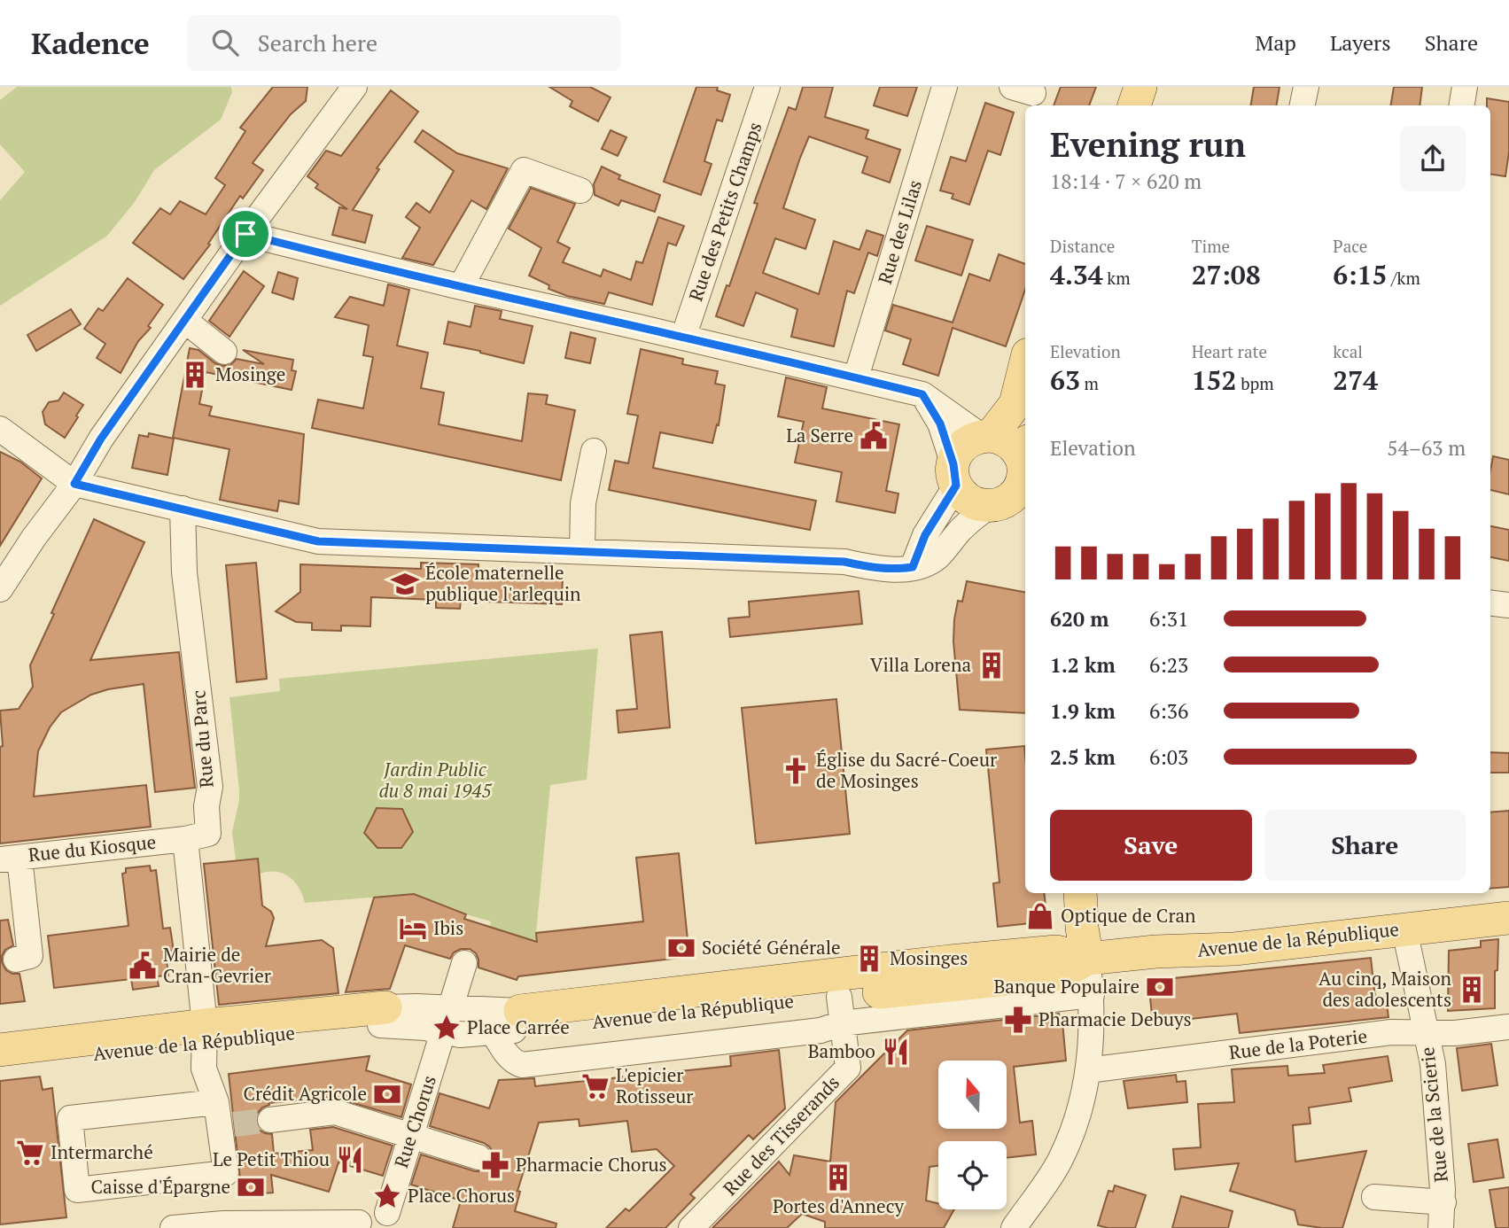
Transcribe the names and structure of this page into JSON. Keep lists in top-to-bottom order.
{
  "streets": {
    "main road": ["Avenue de la République"],
    "street": [
      "Rue des Petits Champs",
      "Rue des Lilas",
      "Rue du Parc",
      "Rue du Kiosque",
      "Rue de la Poterie",
      "Rue de la Scierie",
      "Rue Chorus",
      "Rue des Tisserands"
    ]
  },
  "crossings": [
    ["Rue du Parc", "Rue du Kiosque"],
    ["Avenue de la République", "Rue de la Scierie"],
    ["Avenue de la République", "Rue Chorus"],
    ["Avenue de la République", "Rue des Tisserands"],
    ["Rue de la Poterie", "Rue de la Scierie"]
  ],
  "parks": ["Jardin Public du 8 mai 1945"],
  "places": {
    "building": [
      "Mosinge",
      "Villa Lorena",
      "Mosinges",
      "Au cinq, Maison des adolescents",
      "Portes d'Annecy"
    ],
    "public building": ["La Serre", "Mairie de Cran-Gevrier"],
    "school or university": ["École maternelle publique l'arlequin"],
    "church": ["Église du Sacré-Coeur de Mosinges"],
    "shop": ["Optique de Cran"],
    "hotel": ["Ibis"],
    "bank": [
      "Société Générale",
      "Banque Populaire",
      "Crédit Agricole",
      "Caisse d'Épargne"
    ],
    "pharmacy": ["Pharmacie Debuys", "Pharmacie Chorus"],
    "place": ["Place Carrée", "Place Chorus"],
    "restaurant": ["Bamboo", "Le Petit Thiou"],
    "supermarket": ["L'epicier Rotisseur", "Intermarché"]
  },
  "north": "top",
  "page": {
    "header": "Kadence",
    "search": "Search here",
    "nav": ["Map", "Layers", "Share"],
    "heading": ["Evening run", "18:14 · 7 × 620 m"],
    "stats": [
      ["Distance", "4.34 km"],
      ["Time", "27:08"],
      ["Pace", "6:15 /km"],
      ["Elevation", "63 m"],
      ["Heart rate", "152 bpm"],
      ["kcal", "274"]
    ],
    "chart": ["Elevation", "54–63 m"],
    "list": [
      {
        "name": "620 m",
        "note": "6:31"
      },
      {
        "name": "1.2 km",
        "note": "6:23"
      },
      {
        "name": "1.9 km",
        "note": "6:36"
      },
      {
        "name": "2.5 km",
        "note": "6:03"
      }
    ],
    "buttons": ["Save", "Share"]
  }
}
